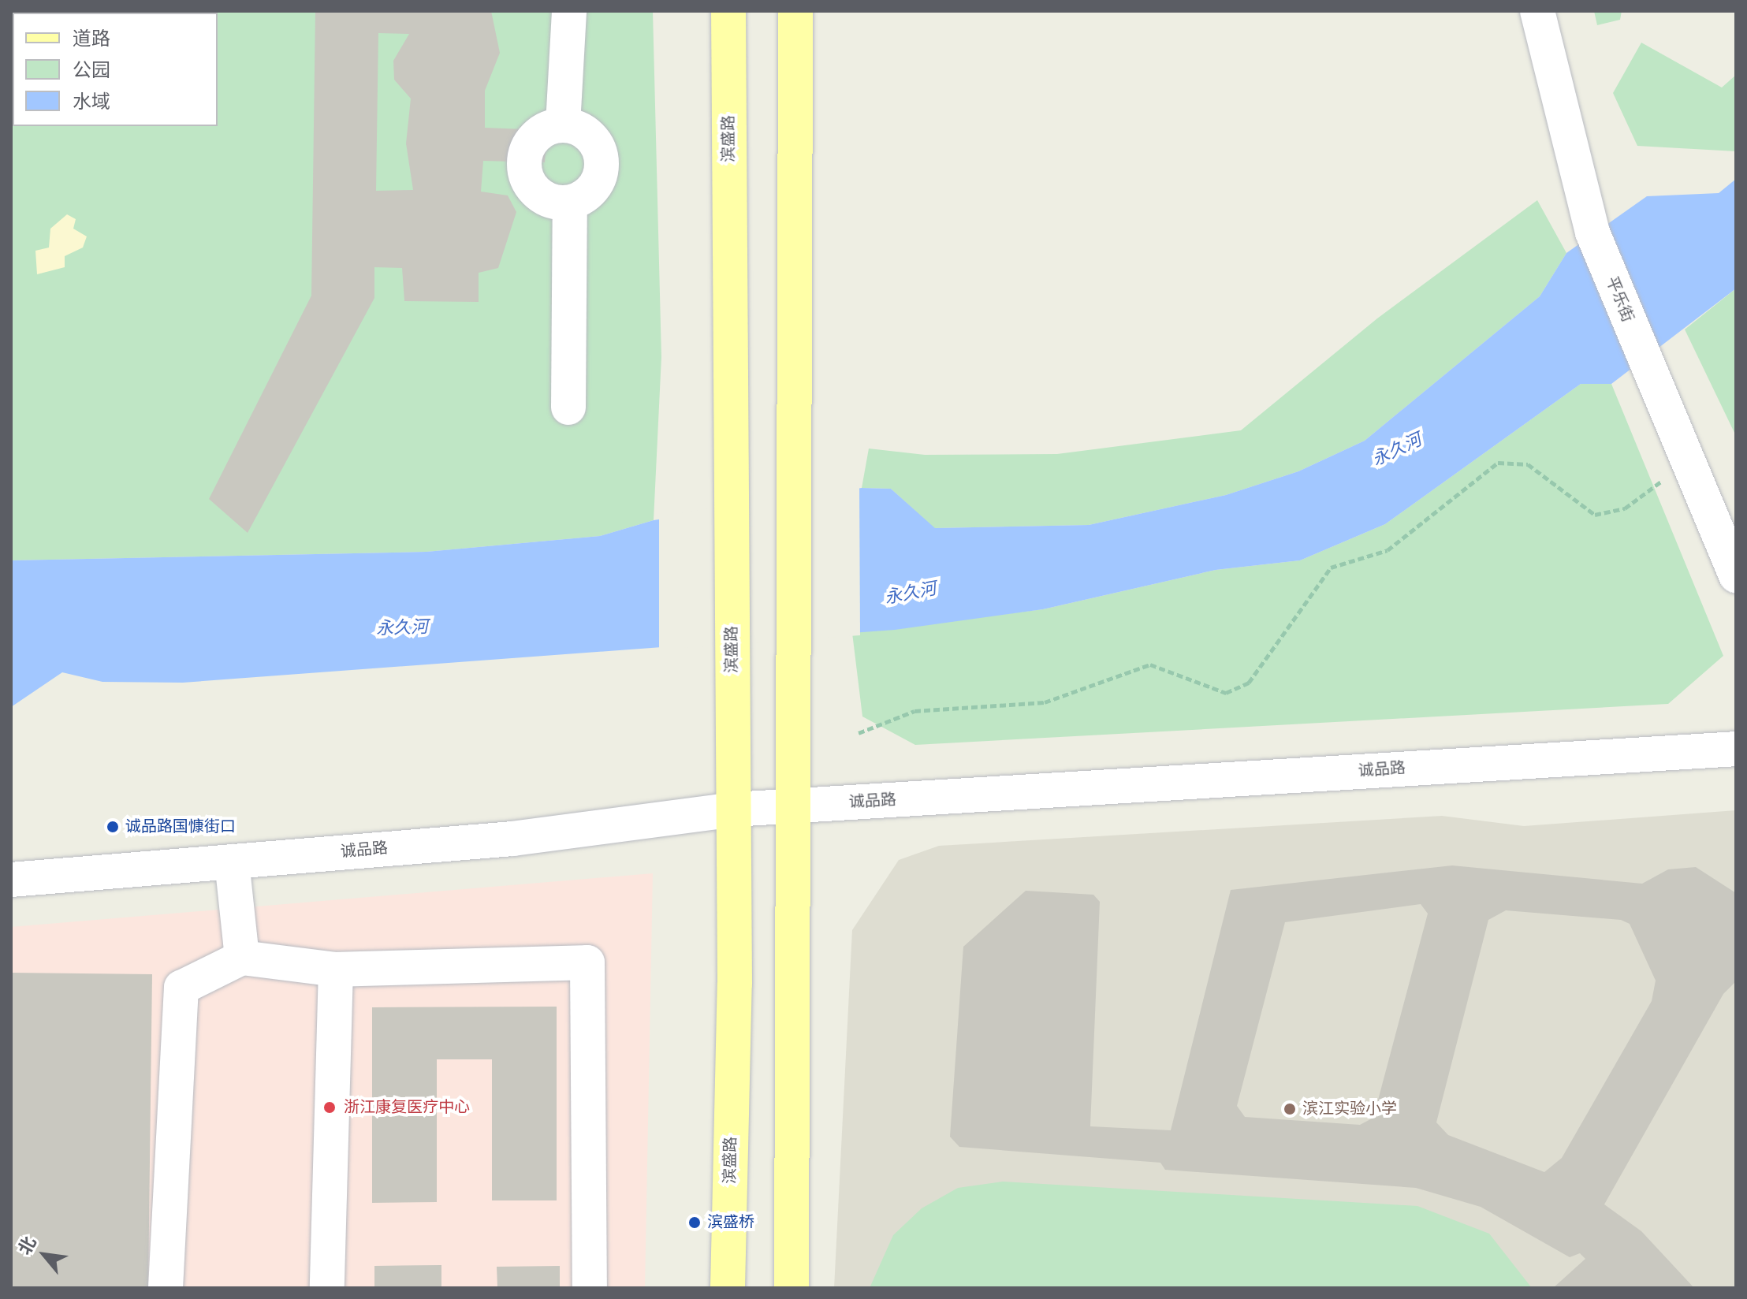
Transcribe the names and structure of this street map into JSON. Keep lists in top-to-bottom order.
{
  "streets": {
    "main road": ["滨盛路"],
    "street": ["平乐街", "诚品路"]
  },
  "crossings": [
    ["滨盛路", "诚品路"]
  ],
  "water": ["永久河"],
  "places": [
    "诚品路国慷街口",
    "浙江康复医疗中心",
    "滨江实验小学",
    "滨盛桥"
  ],
  "legend": ["道路", "公园", "水域"],
  "north": "top left"
}
